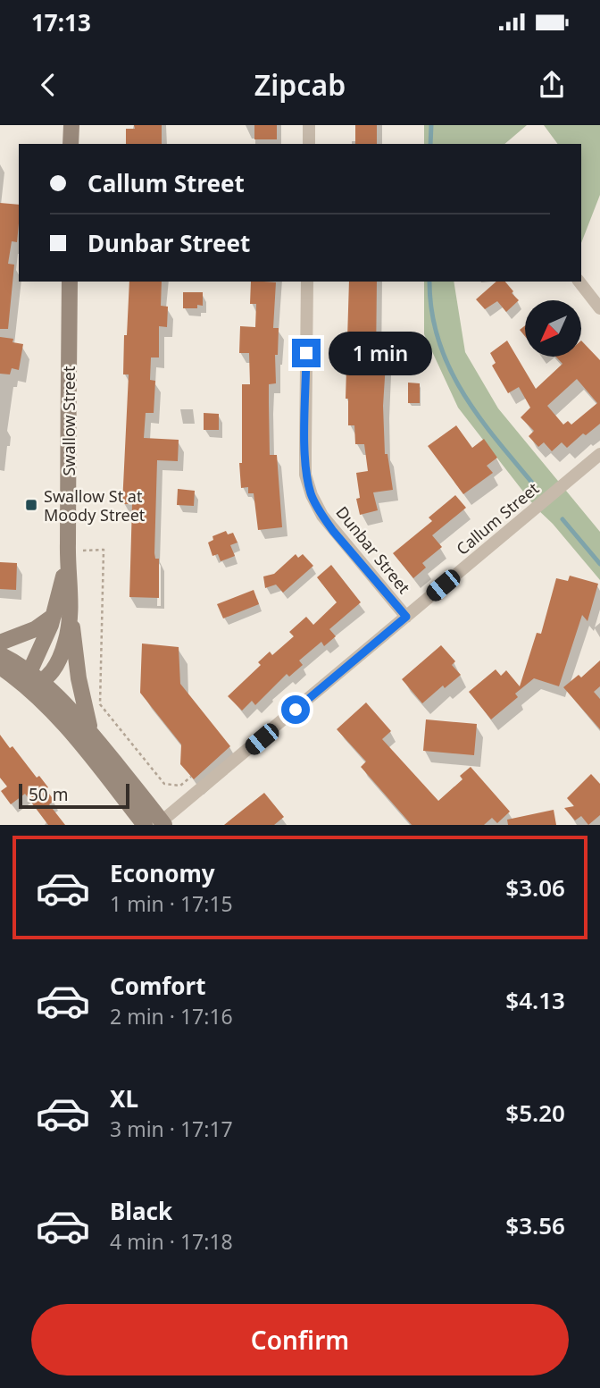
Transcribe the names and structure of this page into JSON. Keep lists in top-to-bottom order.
{
  "streets": {
    "street": ["Swallow Street", "Callum Street", "Dunbar Street"]
  },
  "crossings": [
    ["Callum Street", "Dunbar Street"]
  ],
  "places": {
    "transit": ["Swallow St at Moody Street"]
  },
  "scale_bar": "50 m",
  "north": "bottom left",
  "page": {
    "status": "17:13",
    "header": "Zipcab",
    "banner": ["Callum Street", "Dunbar Street"],
    "bubble": "1 min",
    "scale": "50 m",
    "list": [
      {
        "name": "Economy",
        "note": "1 min · 17:15",
        "value": "$3.06"
      },
      {
        "name": "Comfort",
        "note": "2 min · 17:16",
        "value": "$4.13"
      },
      {
        "name": "XL",
        "note": "3 min · 17:17",
        "value": "$5.20"
      },
      {
        "name": "Black",
        "note": "4 min · 17:18",
        "value": "$3.56"
      }
    ],
    "buttons": "Confirm"
  }
}
